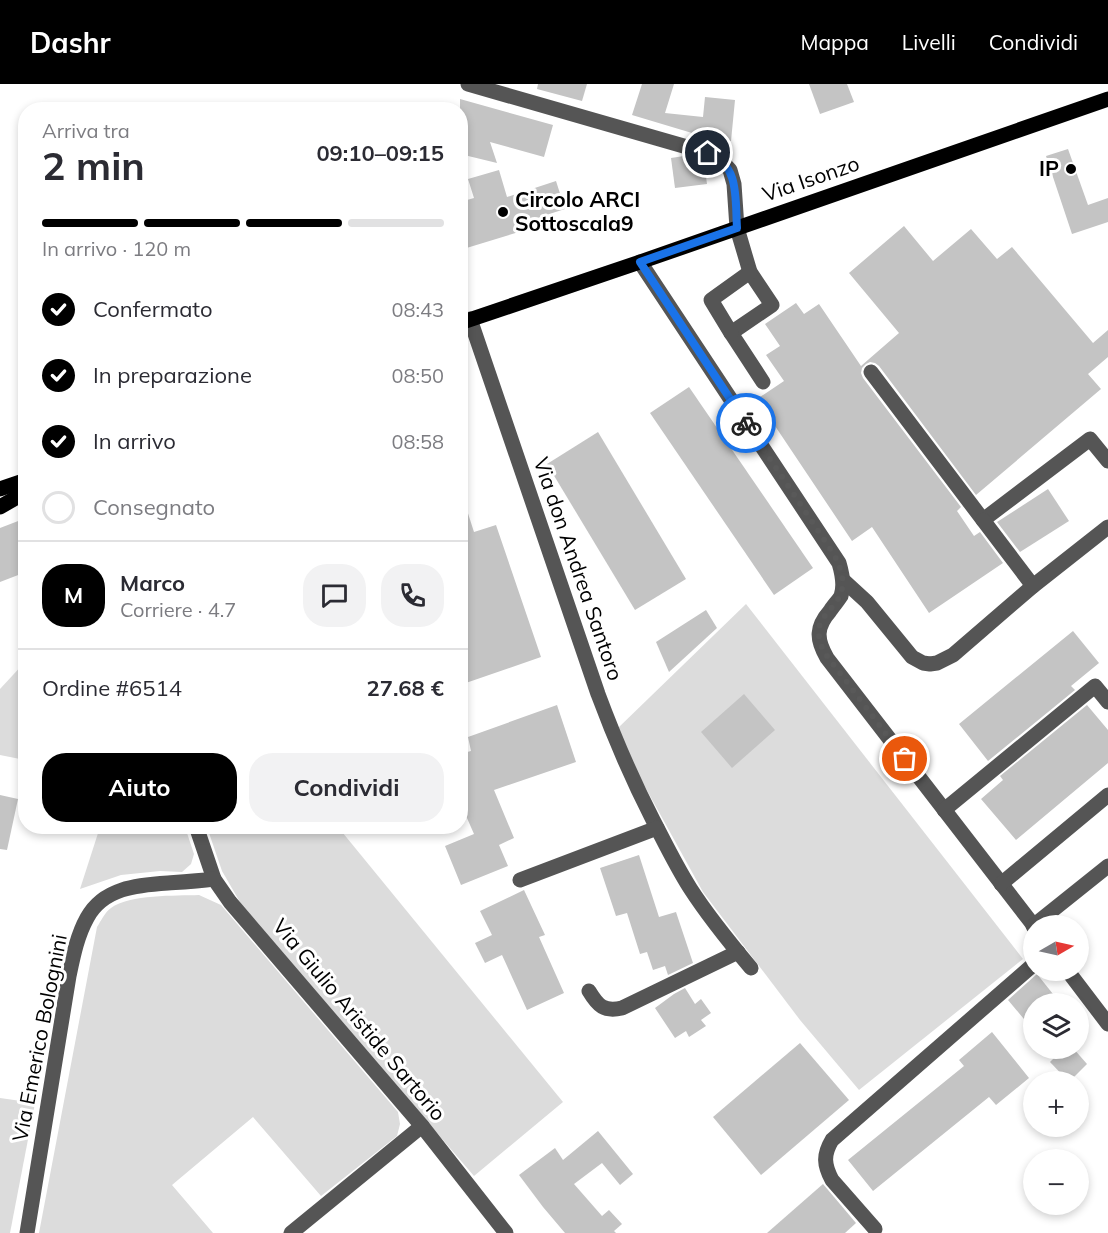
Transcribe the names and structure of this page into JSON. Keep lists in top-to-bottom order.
{
  "streets": {
    "main road": ["Via Isonzo"],
    "street": ["Via don Andrea Santoro", "Via Giulio Aristide Sartorio", "Via Emerico Bolognini"]
  },
  "crossings": [
    ["Via Giulio Aristide Sartorio", "Via Emerico Bolognini"]
  ],
  "places": ["IP", "Circolo ARCI Sottoscala9"],
  "north": "right",
  "page": {
    "header": "Dashr",
    "nav": ["Mappa", "Livelli", "Condividi"],
    "heading": ["2 min", "Arriva tra", "09:10–09:15"],
    "panel": [
      "Marco",
      "Corriere · 4.7",
      "Ordine #6514",
      "27.68 €"
    ],
    "bar": "In arrivo · 120 m",
    "list": [
      ["Confermato", "08:43"],
      ["In preparazione", "08:50"],
      ["In arrivo", "08:58"],
      "Consegnato"
    ],
    "round": "M",
    "buttons": ["Aiuto", "Condividi"],
    "map_buttons": ["+", "−"]
  }
}
